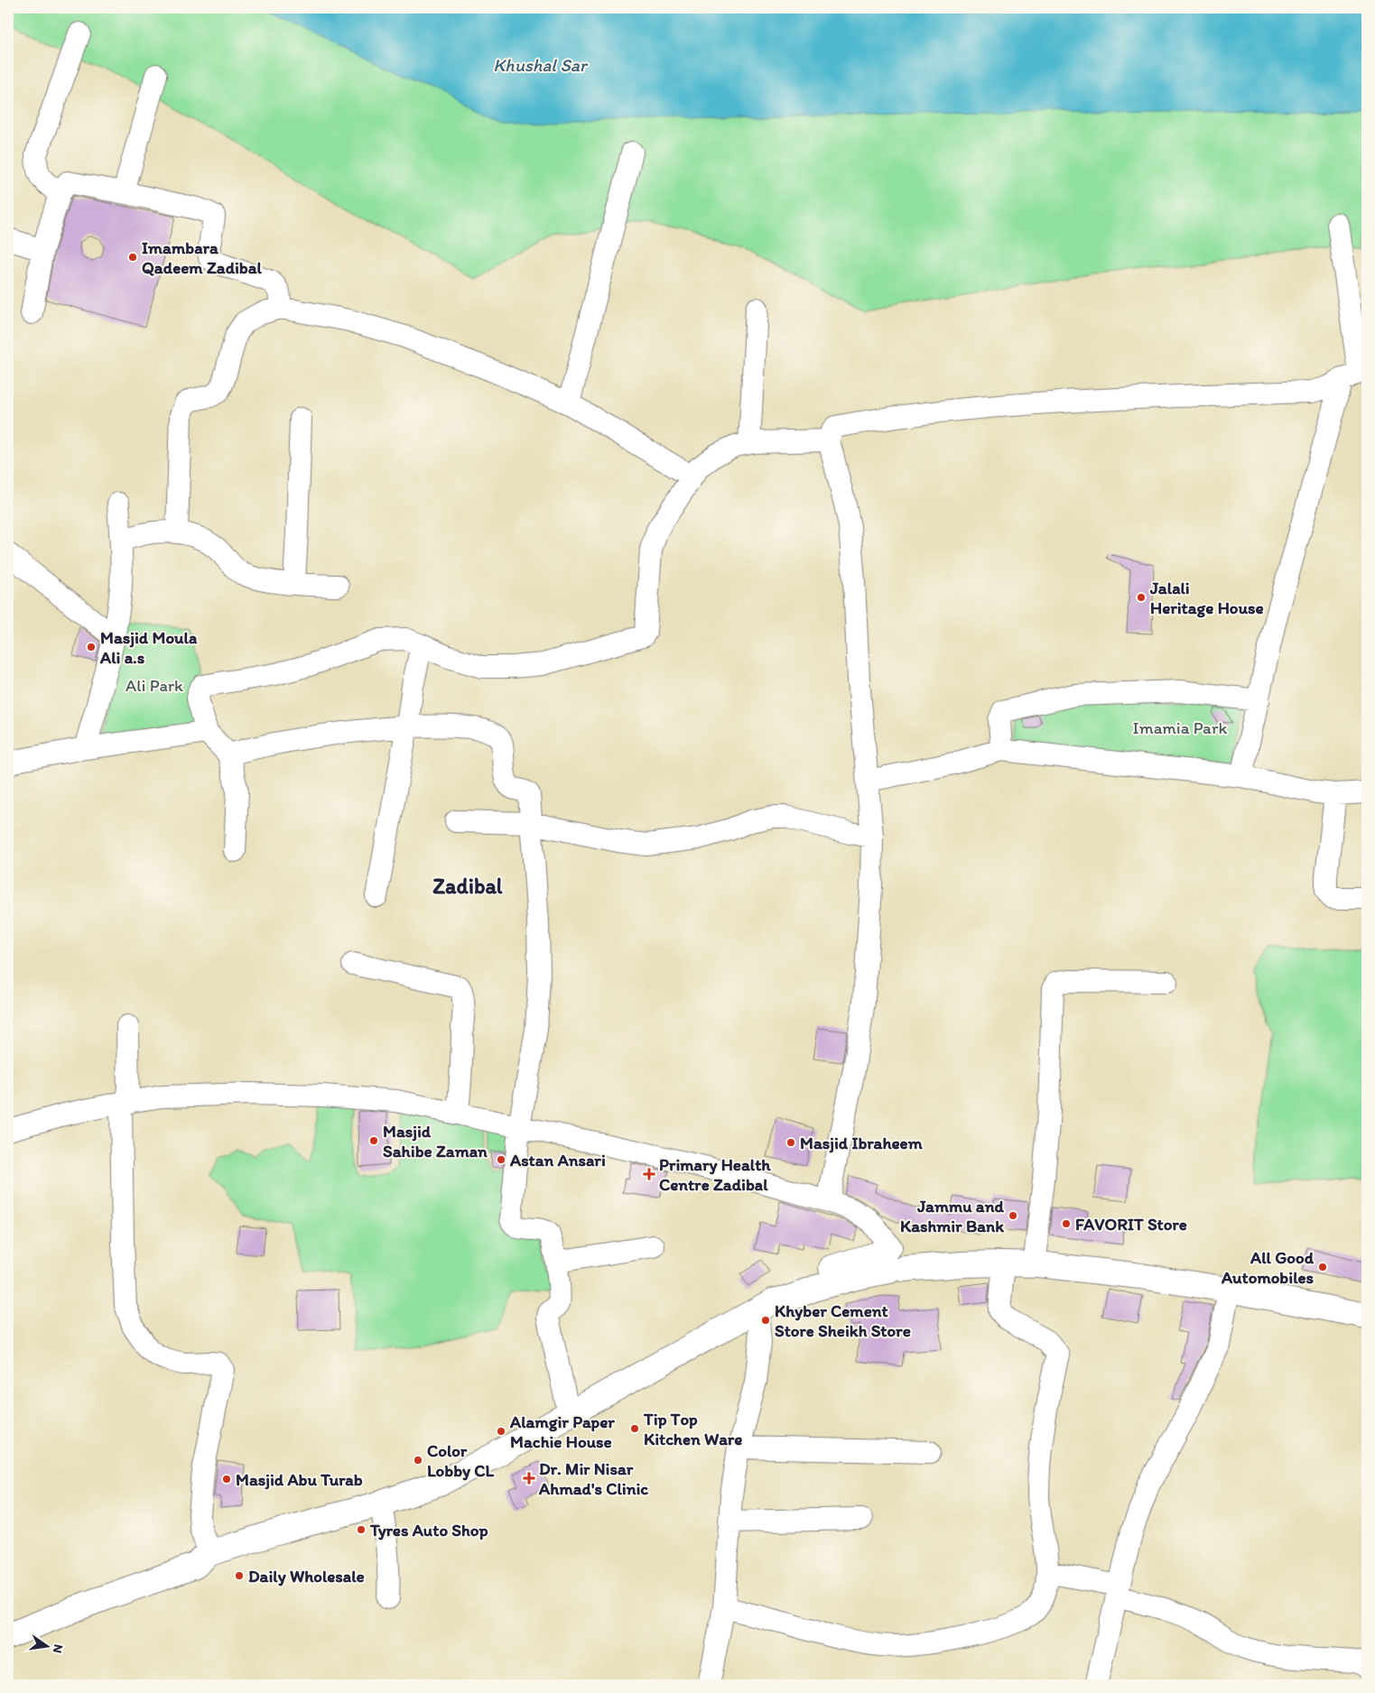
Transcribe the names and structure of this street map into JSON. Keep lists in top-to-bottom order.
{
  "districts": ["Zadibal"],
  "water": ["Khushal Sar"],
  "parks": ["Ali Park", "Imamia Park"],
  "places": {
    "other": [
      "Imambara Qadeem Zadibal",
      "Jalali Heritage House",
      "Masjid Moula Ali a.s",
      "Masjid Sahibe Zaman",
      "Masjid Ibraheem",
      "Astan Ansari",
      "Jammu and Kashmir Bank",
      "FAVORIT Store",
      "All Good Automobiles",
      "Khyber Cement Store Sheikh Store",
      "Tip Top Kitchen Ware",
      "Alamgir Paper Machie House",
      "Color Lobby CL",
      "Masjid Abu Turab",
      "Tyres Auto Shop",
      "Daily Wholesale"
    ],
    "health": ["Primary Health Centre Zadibal", "Dr. Mir Nisar Ahmad's Clinic"]
  },
  "north": "right"
}
